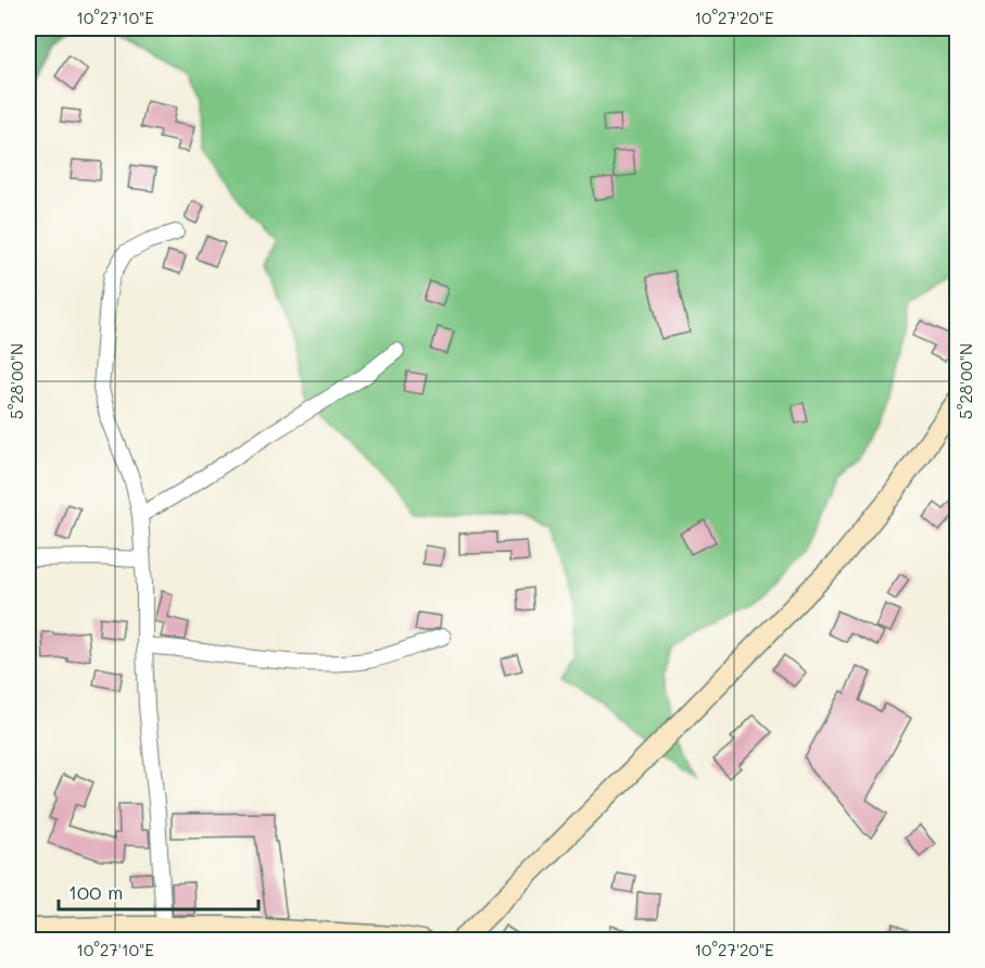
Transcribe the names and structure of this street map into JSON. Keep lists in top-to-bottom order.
{
  "scale_bar": "100 m",
  "coordinates": ["10°27'10\"E", "10°27'20\"E", "5°28'00\"N"]
}
